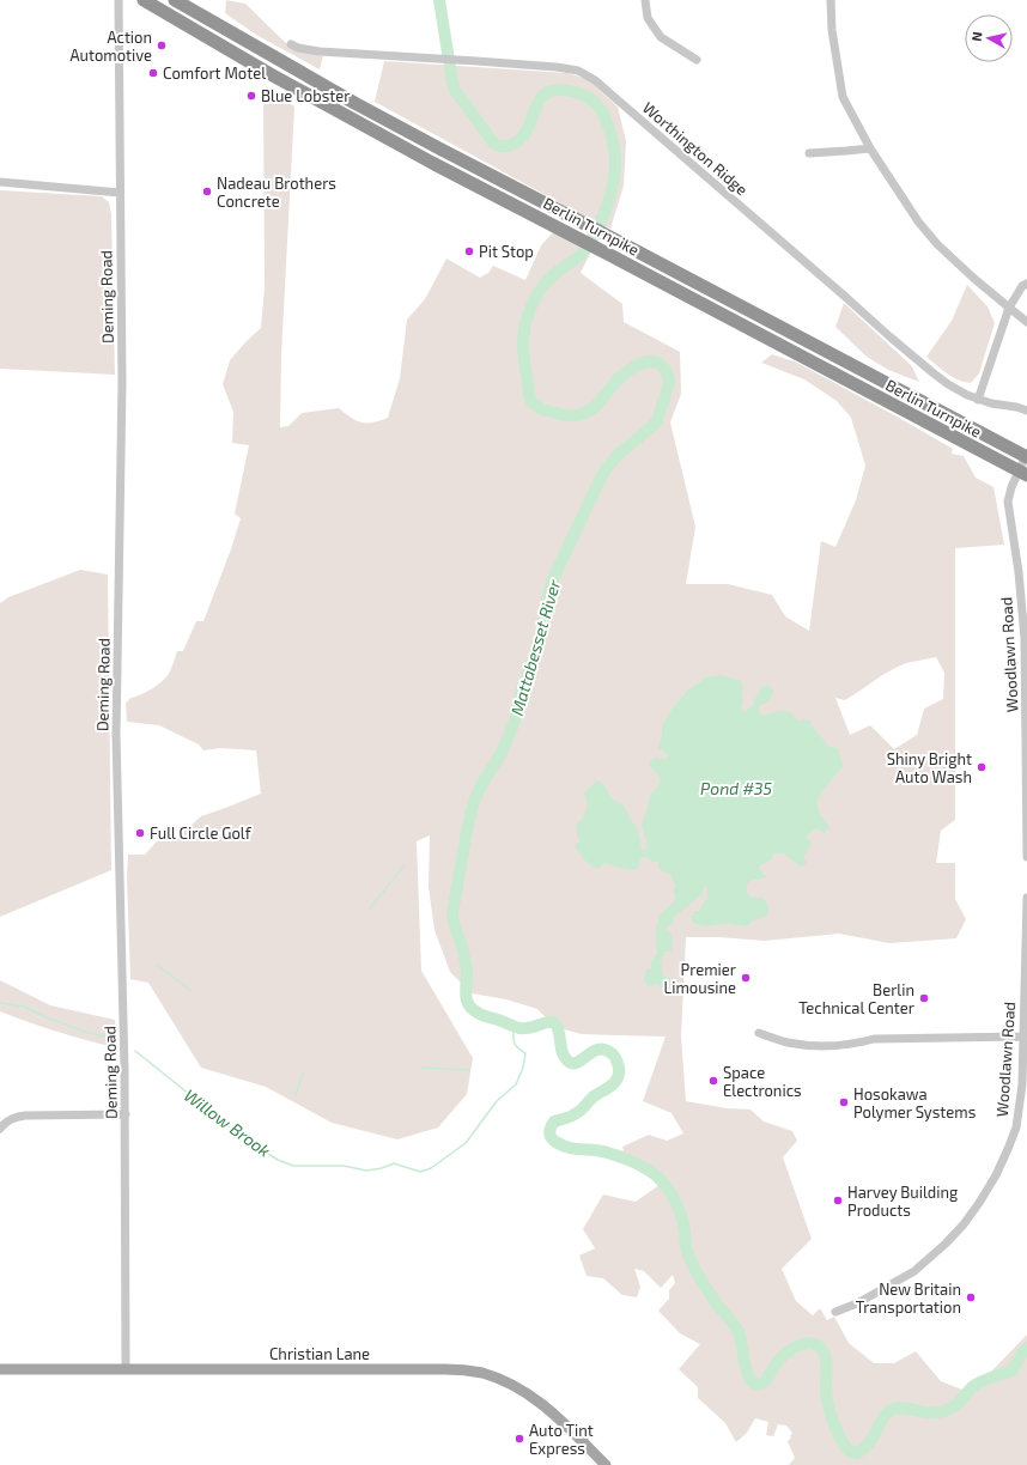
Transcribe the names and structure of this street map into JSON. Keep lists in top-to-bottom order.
{
  "streets": {
    "highway": ["Berlin Turnpike"],
    "main road": ["Christian Lane"],
    "street": ["Worthington Ridge", "Deming Road", "Woodlawn Road"]
  },
  "crossings": [
    ["Berlin Turnpike", "Woodlawn Road"],
    ["Deming Road", "Christian Lane"]
  ],
  "water": ["Mattabesset River", "Pond #35", "Willow Brook"],
  "places": [
    "Action Automotive",
    "Comfort Motel",
    "Blue Lobster",
    "Nadeau Brothers Concrete",
    "Pit Stop",
    "Shiny Bright Auto Wash",
    "Full Circle Golf",
    "Premier Limousine",
    "Berlin Technical Center",
    "Space Electronics",
    "Hosokawa Polymer Systems",
    "Harvey Building Products",
    "New Britain Transportation",
    "Auto Tint Express"
  ],
  "north": "left"
}
